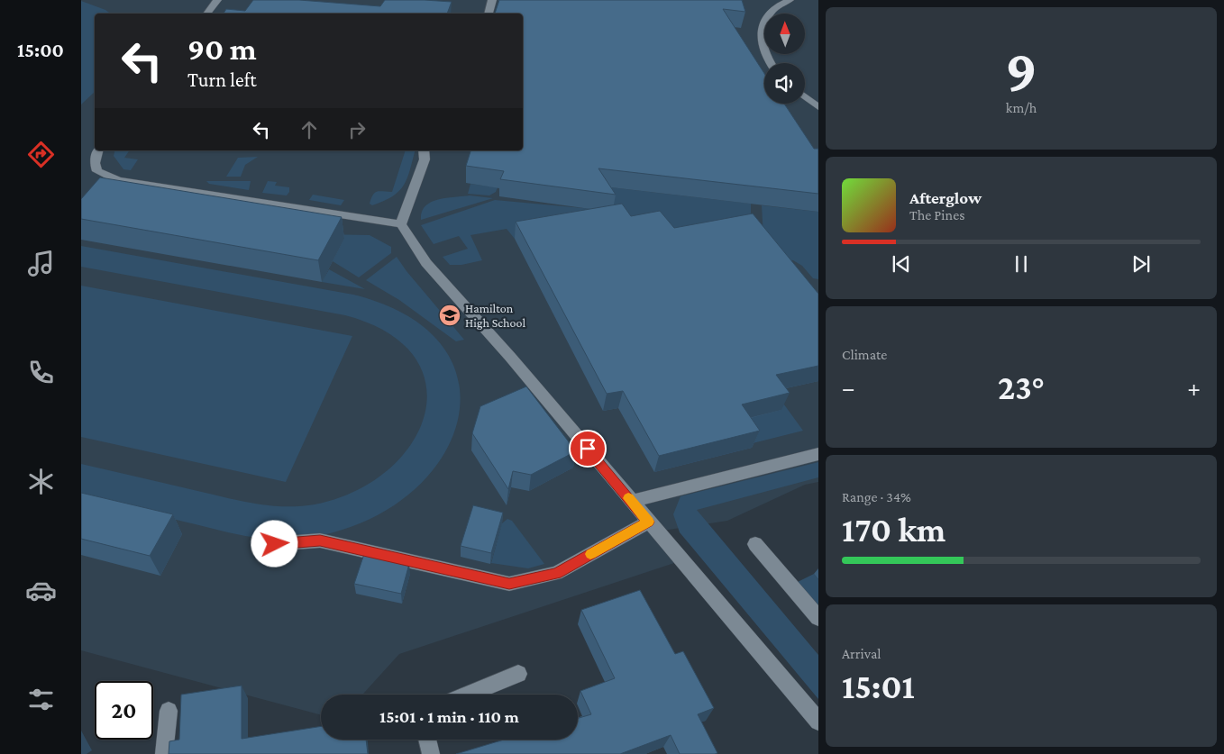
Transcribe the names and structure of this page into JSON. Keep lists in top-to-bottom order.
{
  "places": {
    "school or university": ["Hamilton High School"]
  },
  "north": "top",
  "page": {
    "tabs": "15:00",
    "tile": [
      ["9", "km/h"],
      "Climate",
      ["Range · 34%", "170 km"],
      ["Arrival", "15:01"]
    ],
    "turn": ["90 m", "Turn left"],
    "song": ["Afterglow", "The Pines"],
    "heat": ["−", "23°", "+"],
    "limit": "20",
    "trip": "15:01 · 1 min · 110 m"
  }
}
